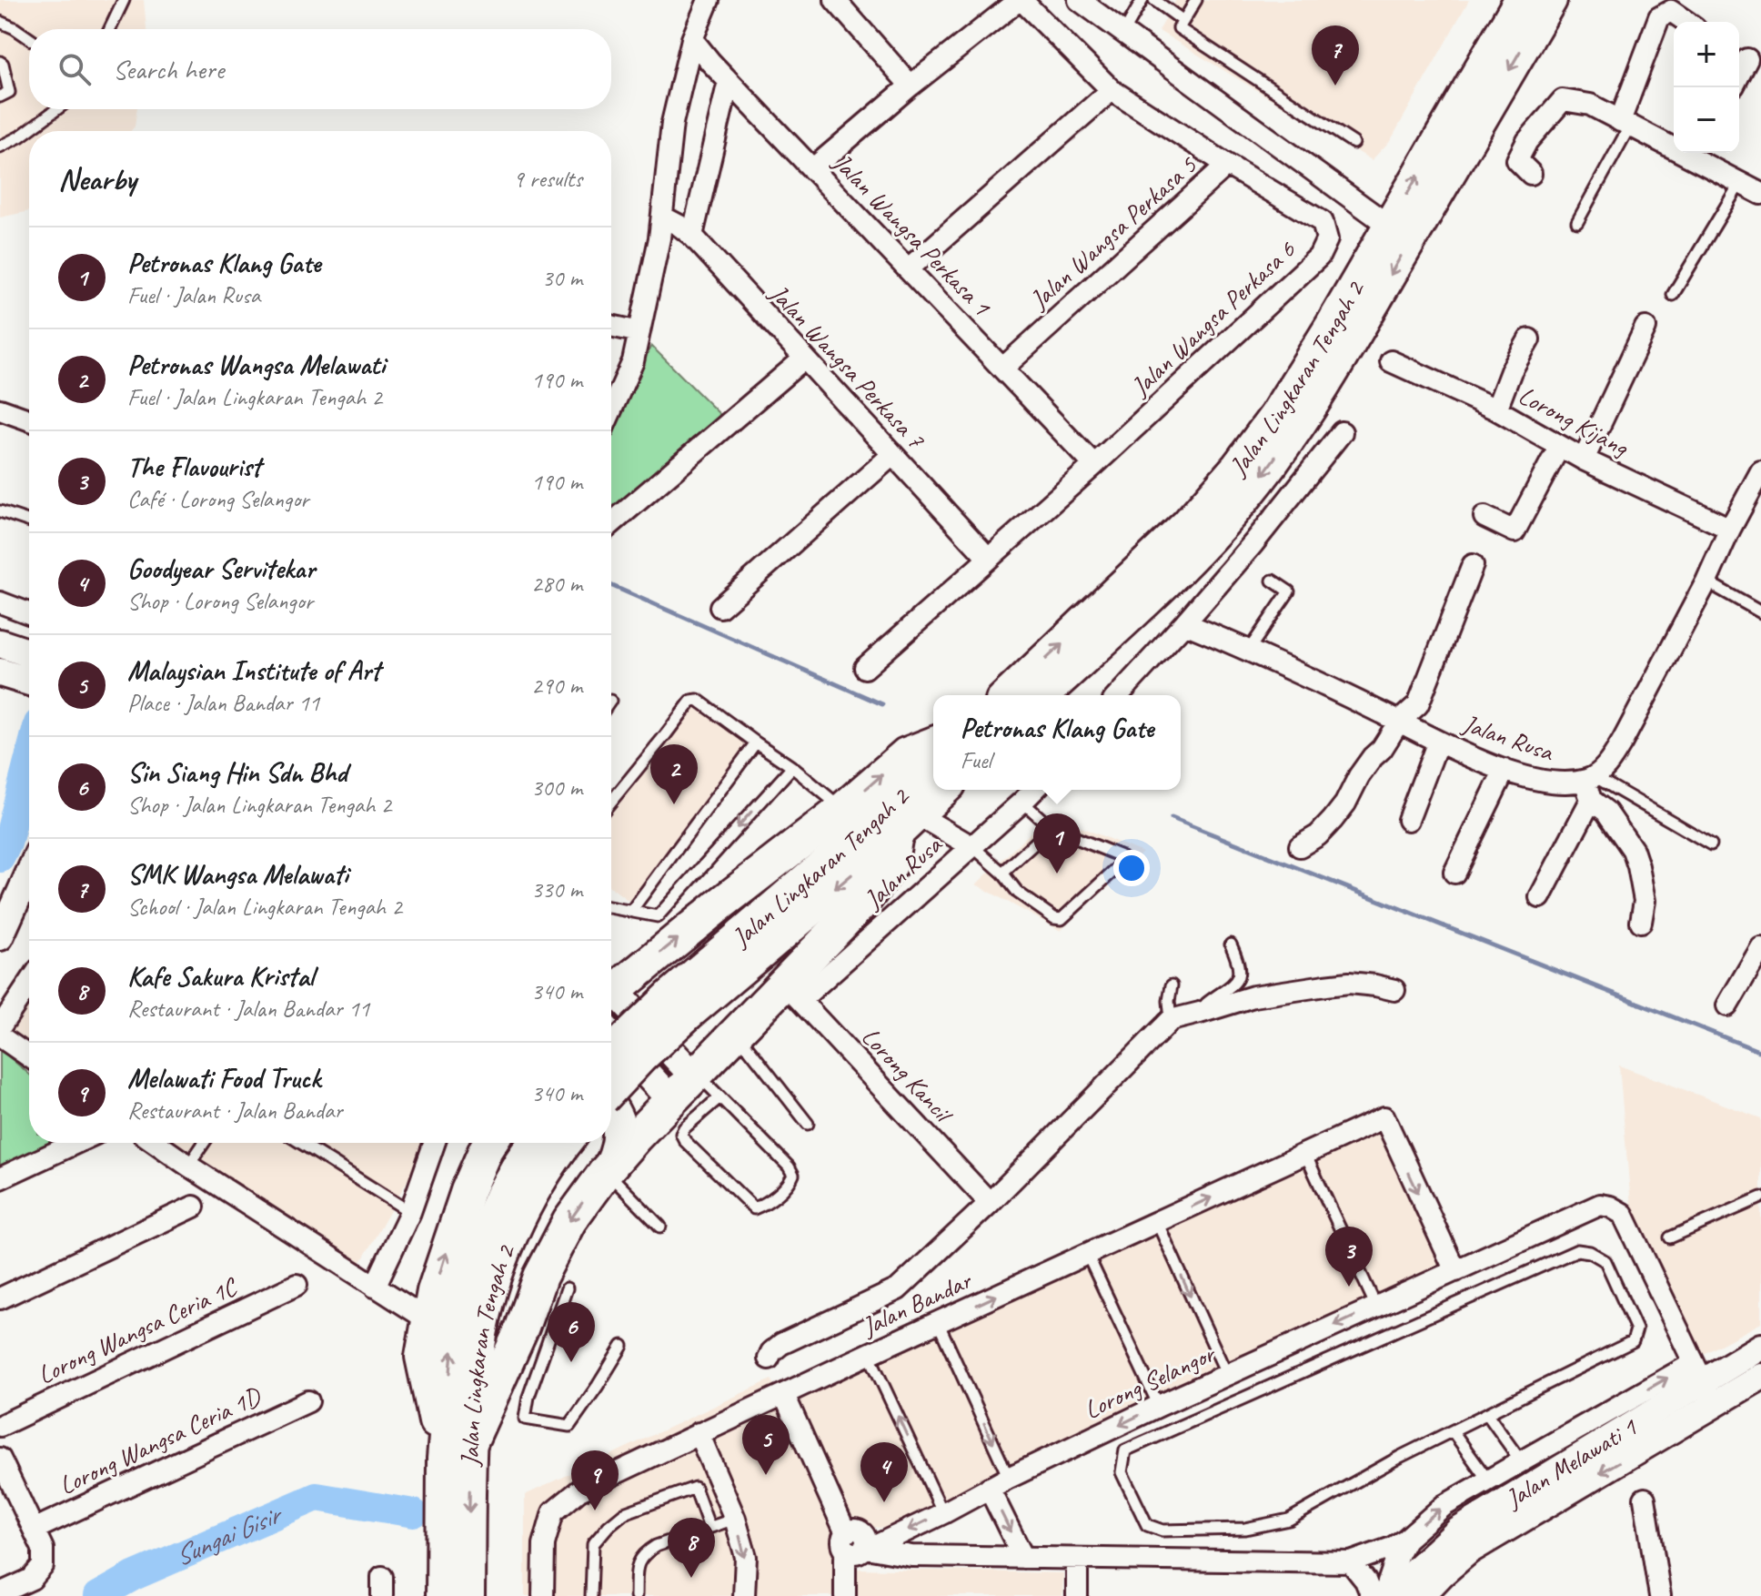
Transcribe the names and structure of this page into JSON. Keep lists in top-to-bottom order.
{
  "streets": {
    "highway": ["Jalan Lingkaran Tengah 2"],
    "street": [
      "Jalan Wangsa Perkasa 5",
      "Jalan Wangsa Perkasa 1",
      "Jalan Wangsa Perkasa 6",
      "Jalan Wangsa Perkasa 7",
      "Lorong Kijang",
      "Jalan Rusa",
      "Lorong Kancil",
      "Jalan Bandar",
      "Lorong Wangsa Ceria 1C",
      "Lorong Selangor",
      "Lorong Wangsa Ceria 1D",
      "Jalan Melawati 1"
    ]
  },
  "crossings": [
    ["Jalan Wangsa Perkasa 5", "Jalan Wangsa Perkasa 1"],
    ["Jalan Wangsa Perkasa 5", "Jalan Wangsa Perkasa 6"],
    ["Jalan Wangsa Perkasa 1", "Jalan Wangsa Perkasa 6"],
    ["Jalan Wangsa Perkasa 6", "Jalan Wangsa Perkasa 7"],
    ["Jalan Rusa", "Lorong Kancil"],
    ["Jalan Bandar", "Lorong Selangor"],
    ["Lorong Selangor", "Jalan Melawati 1"]
  ],
  "water": ["Sungai Gisir"],
  "page": {
    "map_buttons": ["+", "−"],
    "pins": [
      "7",
      "2",
      "1",
      "3",
      "6",
      "5",
      "4",
      "9",
      "8"
    ],
    "search": "Search here",
    "heading": ["Nearby", "9 results"],
    "list": [
      {
        "mark": "1",
        "name": "Petronas Klang Gate",
        "note": "Fuel · Jalan Rusa",
        "value": "30 m"
      },
      {
        "mark": "2",
        "name": "Petronas Wangsa Melawati",
        "note": "Fuel · Jalan Lingkaran Tengah 2",
        "value": "190 m"
      },
      {
        "mark": "3",
        "name": "The Flavourist",
        "note": "Café · Lorong Selangor",
        "value": "190 m"
      },
      {
        "mark": "4",
        "name": "Goodyear Servitekar",
        "note": "Shop · Lorong Selangor",
        "value": "280 m"
      },
      {
        "mark": "5",
        "name": "Malaysian Institute of Art",
        "note": "Place · Jalan Bandar 11",
        "value": "290 m"
      },
      {
        "mark": "6",
        "name": "Sin Siang Hin Sdn Bhd",
        "note": "Shop · Jalan Lingkaran Tengah 2",
        "value": "300 m"
      },
      {
        "mark": "7",
        "name": "SMK Wangsa Melawati",
        "note": "School · Jalan Lingkaran Tengah 2",
        "value": "330 m"
      },
      {
        "mark": "8",
        "name": "Kafe Sakura Kristal",
        "note": "Restaurant · Jalan Bandar 11",
        "value": "340 m"
      },
      {
        "mark": "9",
        "name": "Melawati Food Truck",
        "note": "Restaurant · Jalan Bandar",
        "value": "340 m"
      }
    ],
    "popup": ["Petronas Klang Gate", "Fuel"]
  }
}
